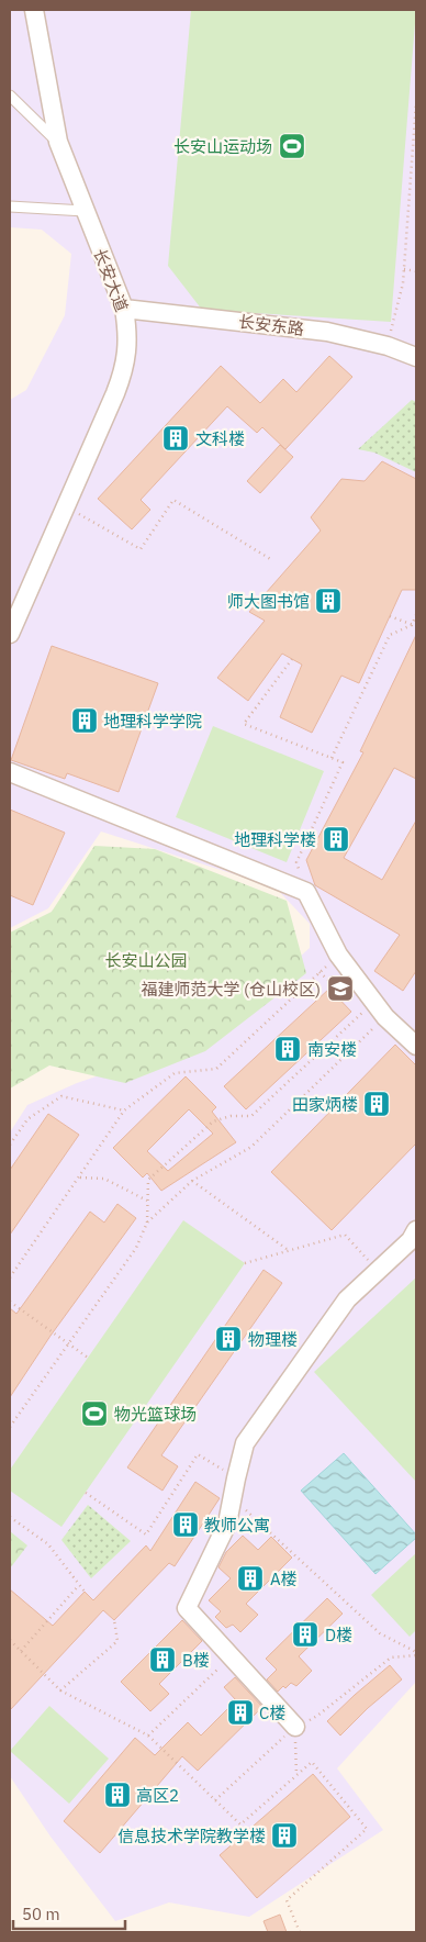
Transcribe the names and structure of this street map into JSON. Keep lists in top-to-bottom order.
{
  "streets": {
    "street": ["长安大道", "长安东路"]
  },
  "crossings": [
    ["长安大道", "长安东路"]
  ],
  "parks": ["长安山公园"],
  "places": {
    "sports": ["长安山运动场", "物光篮球场"],
    "building": [
      "文科楼",
      "师大图书馆",
      "地理科学学院",
      "地理科学楼",
      "南安楼",
      "田家炳楼",
      "物理楼",
      "教师公寓",
      "A楼",
      "D楼",
      "B楼",
      "C楼",
      "高区2",
      "信息技术学院教学楼"
    ],
    "school or university": ["福建师范大学 (仓山校区)"]
  },
  "scale_bar": "50 m"
}
